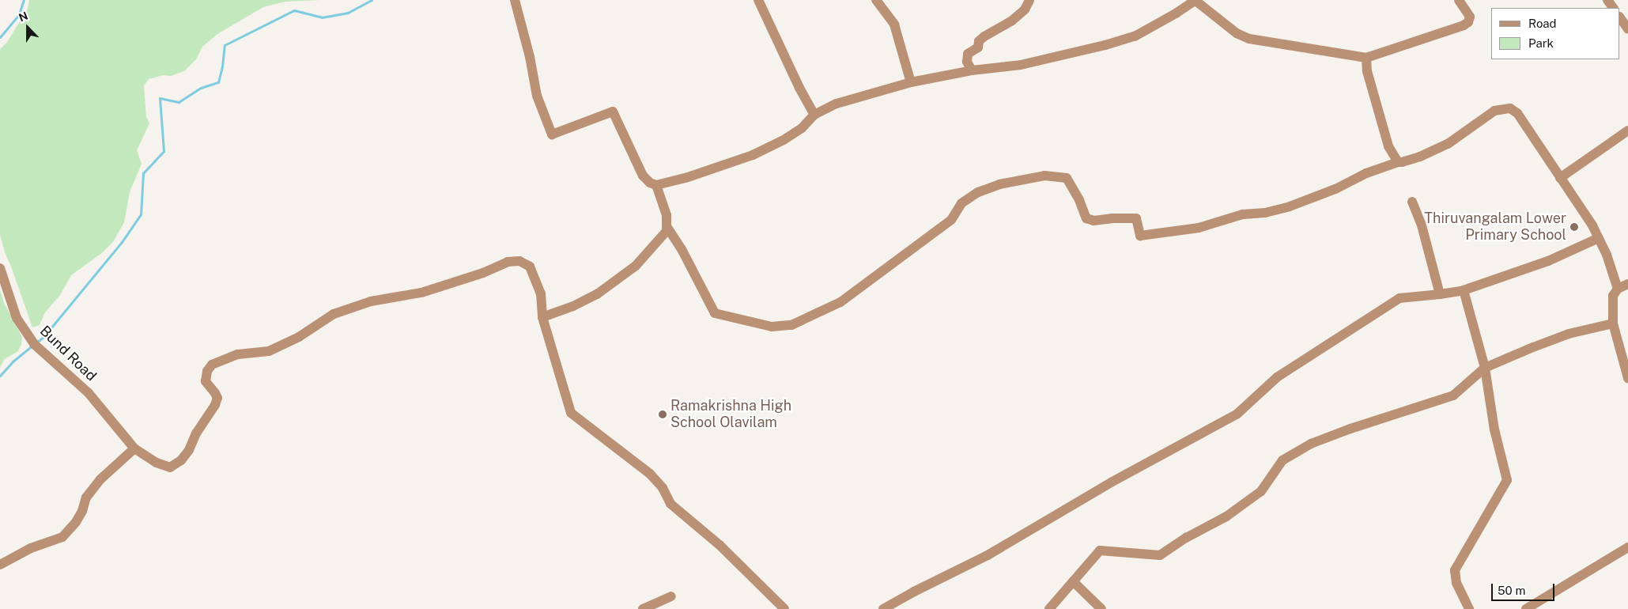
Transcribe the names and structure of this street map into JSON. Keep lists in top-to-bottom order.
{
  "streets": {
    "street": ["Bund Road"]
  },
  "places": ["Thiruvangalam Lower Primary School", "Ramakrishna High School Olavilam"],
  "legend": ["Road", "Park"],
  "scale_bar": "50 m",
  "north": "top"
}
